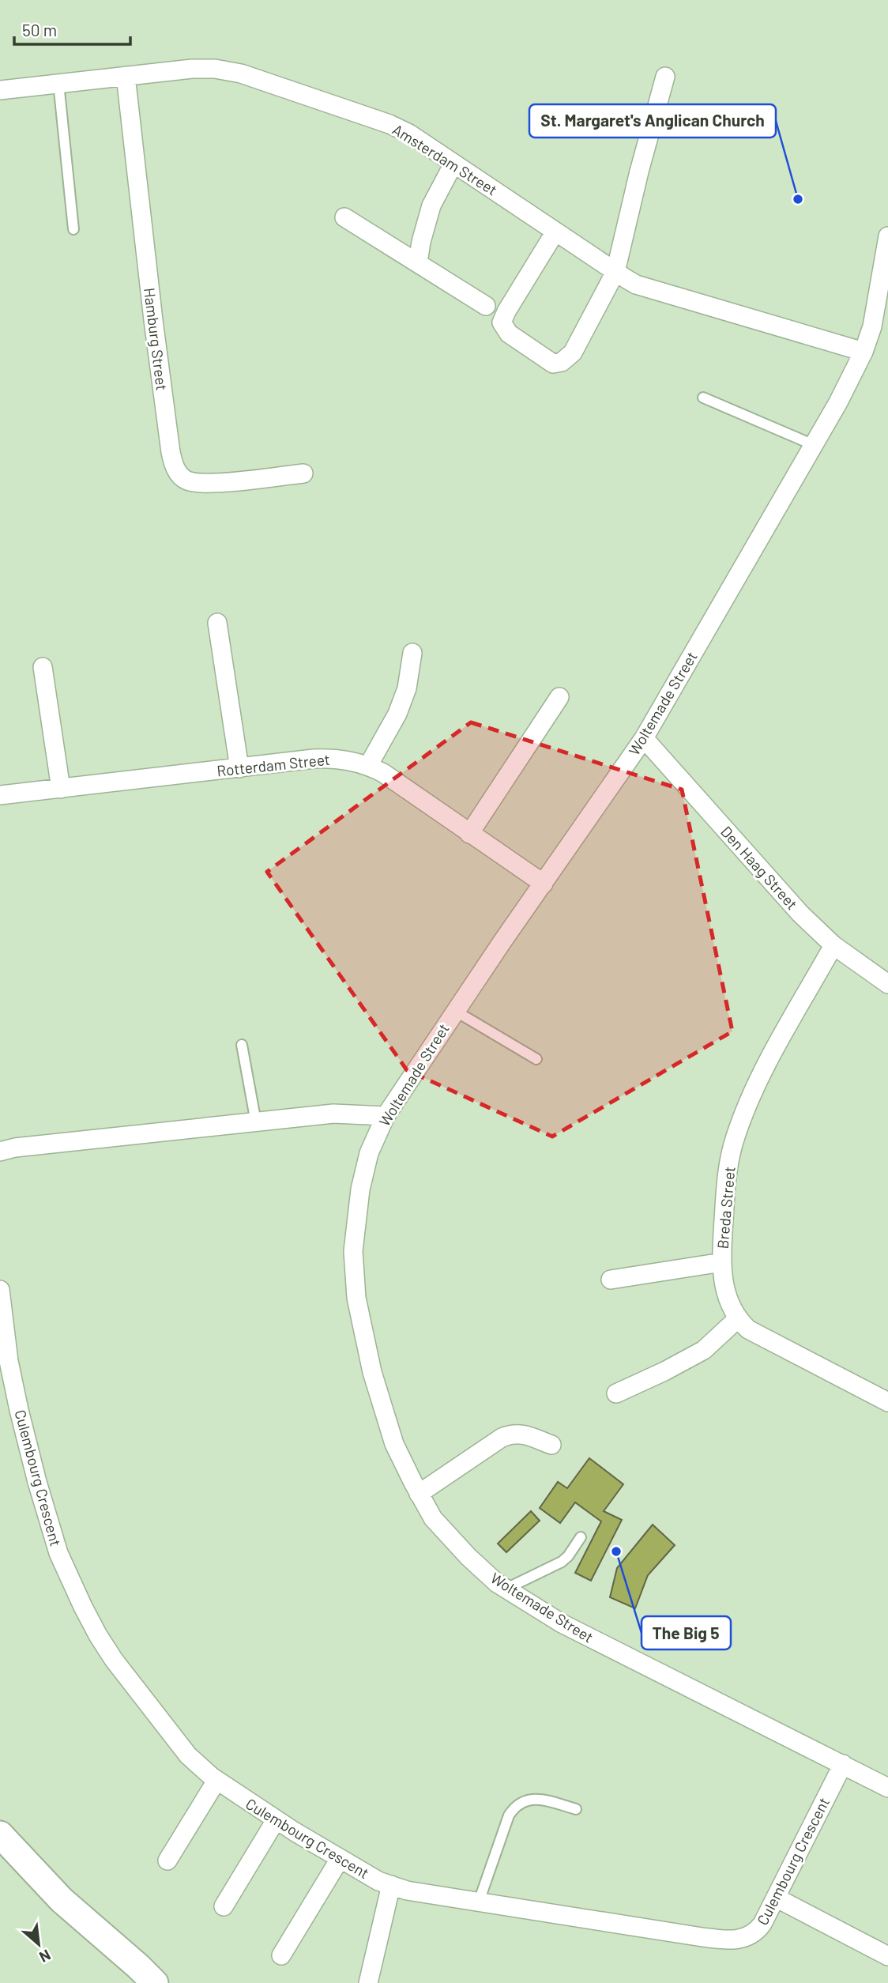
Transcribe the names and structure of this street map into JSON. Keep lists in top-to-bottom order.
{
  "streets": {
    "street": [
      "Amsterdam Street",
      "Hamburg Street",
      "Woltemade Street",
      "Rotterdam Street",
      "Den Haag Street",
      "Breda Street",
      "Culembourg Crescent"
    ]
  },
  "crossings": [
    ["Amsterdam Street", "Hamburg Street"],
    ["Amsterdam Street", "Woltemade Street"],
    ["Woltemade Street", "Rotterdam Street"],
    ["Woltemade Street", "Den Haag Street"],
    ["Woltemade Street", "Culembourg Crescent"],
    ["Den Haag Street", "Breda Street"]
  ],
  "places": ["St. Margaret's Anglican Church", "The Big 5"],
  "scale_bar": "50 m",
  "north": "bottom right"
}
